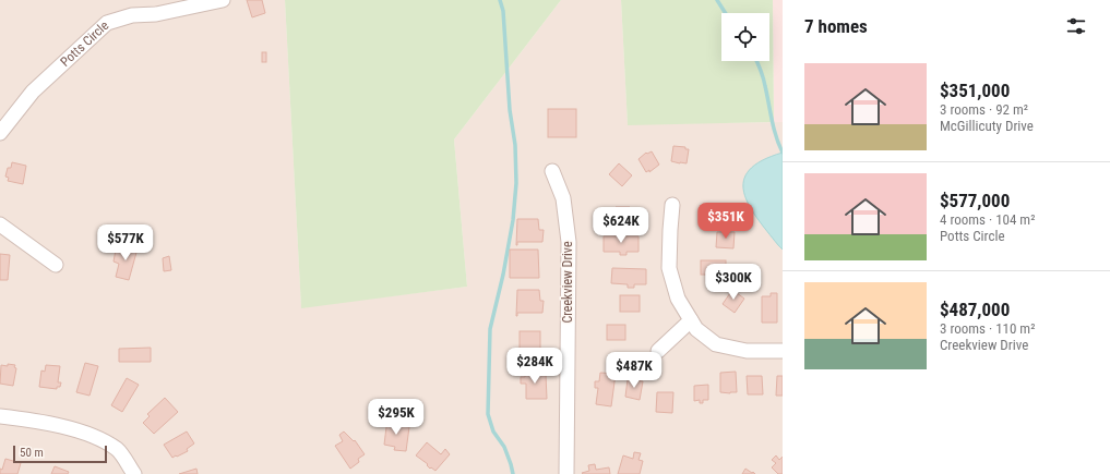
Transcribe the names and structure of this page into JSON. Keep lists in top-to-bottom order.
{
  "streets": {
    "street": ["Potts Circle", "Creekview Drive"]
  },
  "scale_bar": "50 m",
  "page": {
    "heading": "7 homes",
    "list": [
      {
        "name": "$351,000",
        "note": "3 rooms · 92 m² · McGillicuty Drive"
      },
      {
        "name": "$577,000",
        "note": "4 rooms · 104 m² · Potts Circle"
      },
      {
        "name": "$487,000",
        "note": "3 rooms · 110 m² · Creekview Drive"
      }
    ],
    "price": [
      "$351K",
      "$624K",
      "$577K",
      "$300K",
      "$284K",
      "$487K",
      "$295K"
    ],
    "scale": "50 m"
  }
}
